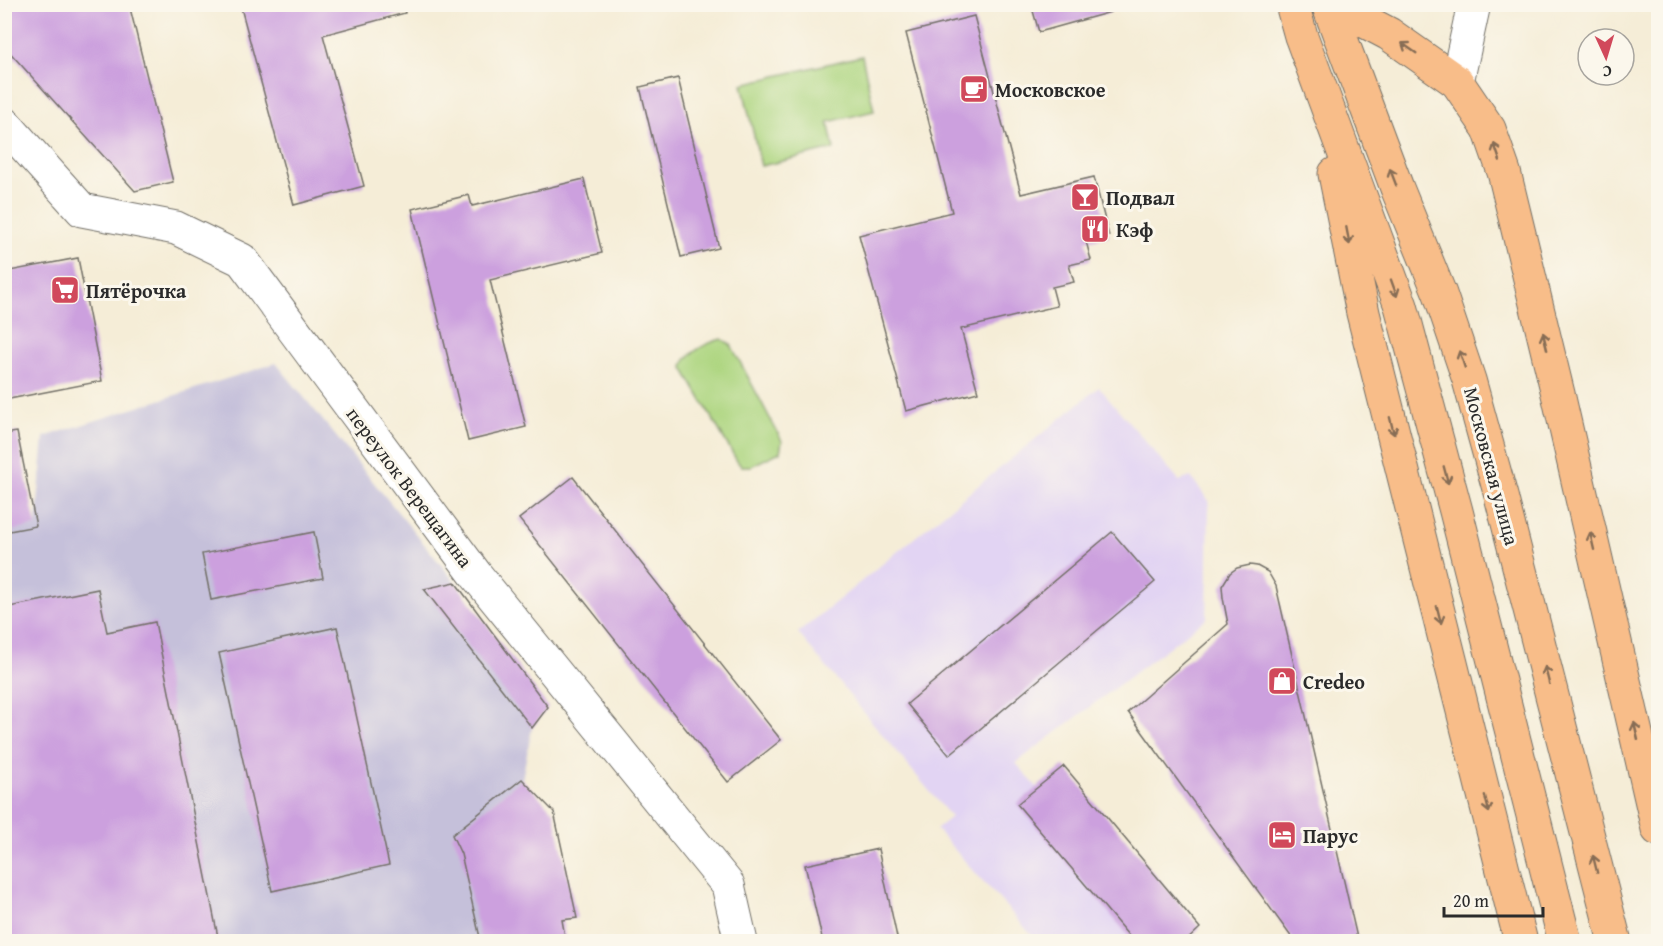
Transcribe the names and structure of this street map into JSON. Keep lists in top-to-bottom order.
{
  "streets": {
    "main road": ["Московская улица"],
    "street": ["переулок Верещагина"]
  },
  "places": {
    "cafe": ["Московское"],
    "bar": ["Подвал"],
    "restaurant": ["Кэф"],
    "supermarket": ["Пятёрочка"],
    "shop": ["Credeo"],
    "hotel": ["Парус"]
  },
  "scale_bar": "20 m",
  "north": "bottom"
}
